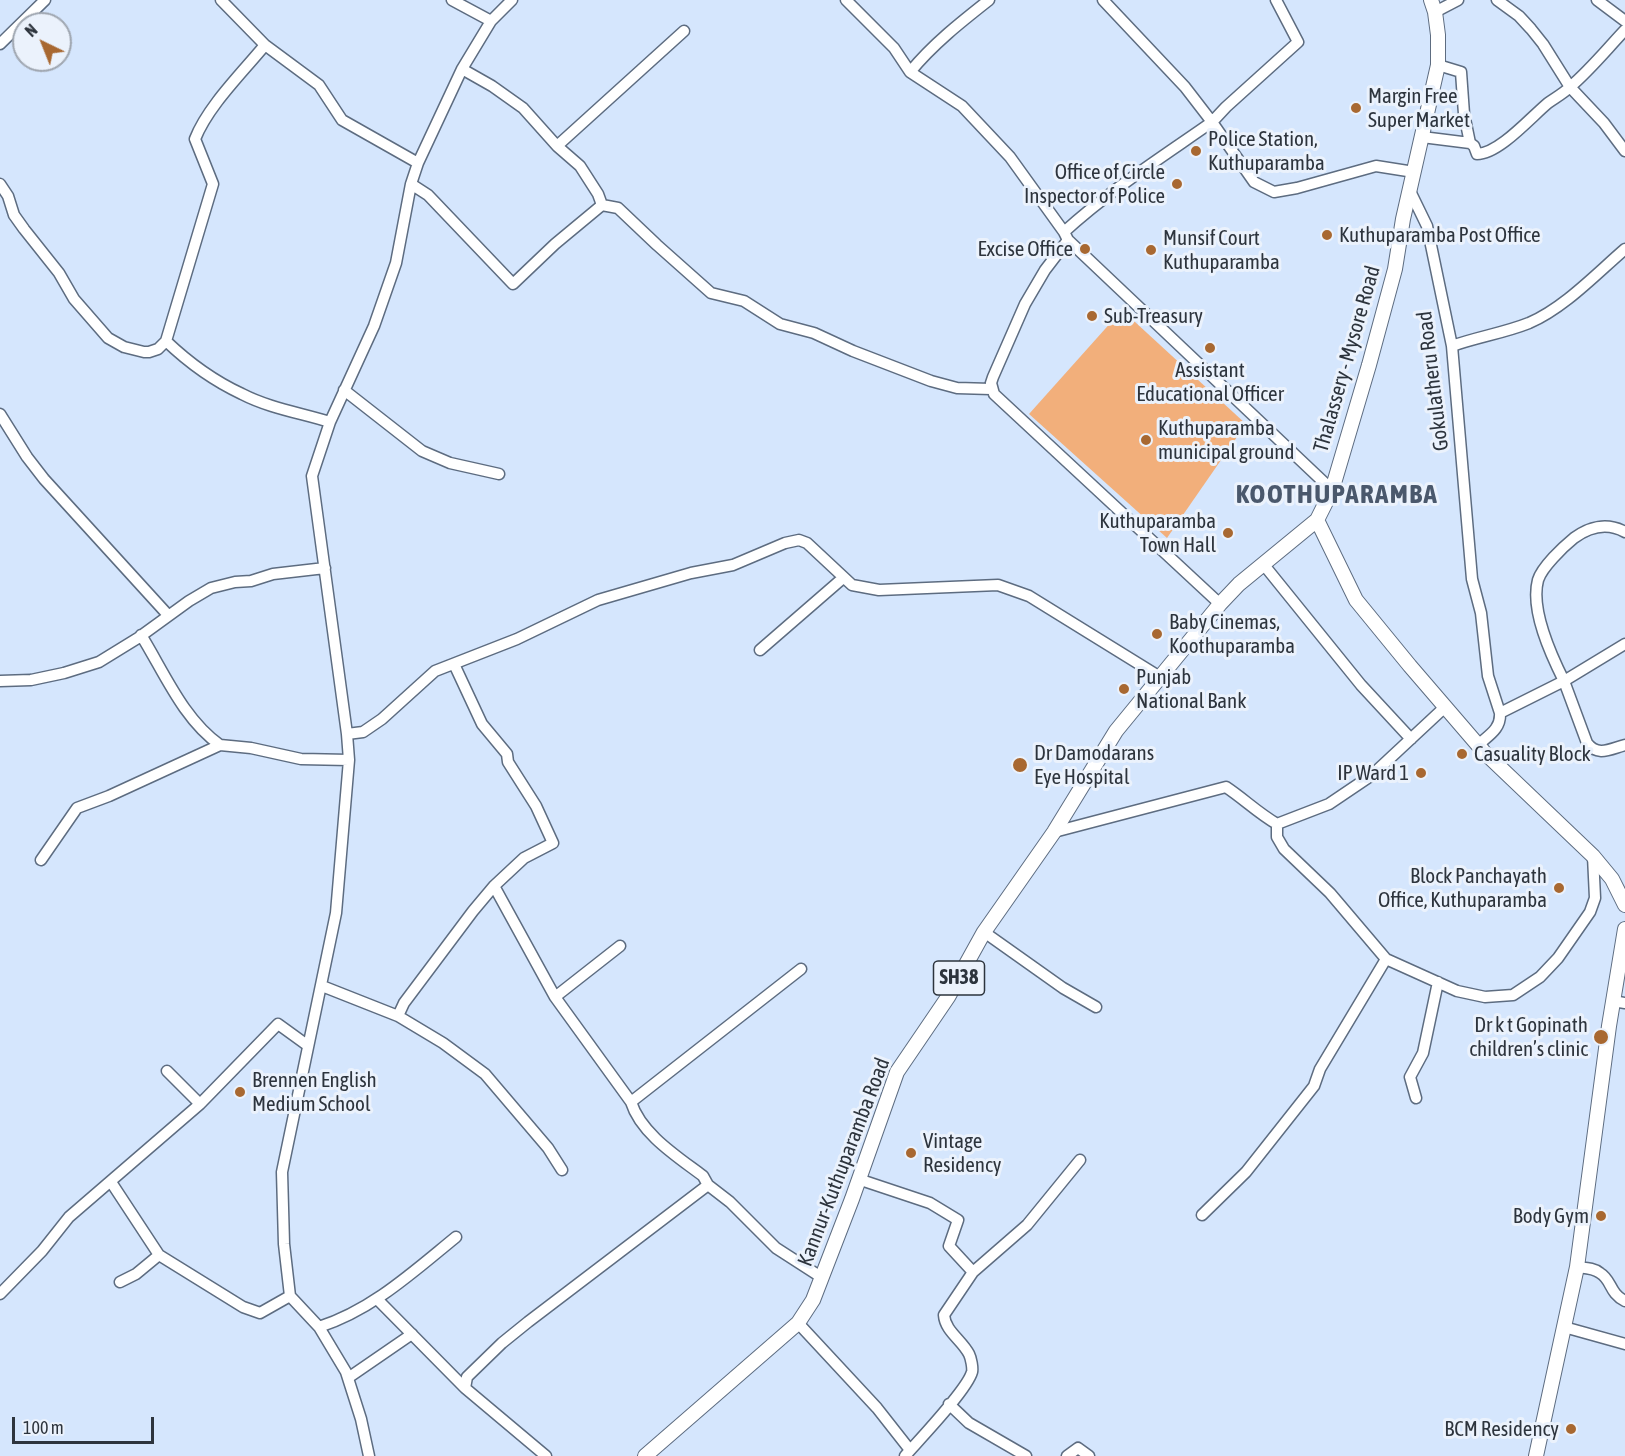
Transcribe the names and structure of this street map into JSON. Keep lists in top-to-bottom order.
{
  "streets": {
    "main road": ["Thalassery - Mysore Road", "SH38", "Kannur-Kuthuparamba Road"],
    "street": ["Gokulatheru Road"]
  },
  "crossings": [
    ["Thalassery - Mysore Road", "Gokulatheru Road"],
    ["Thalassery - Mysore Road", "Kannur-Kuthuparamba Road"]
  ],
  "districts": ["KOOTHUPARAMBA"],
  "places": [
    "Margin Free Super Market",
    "Police Station, Kuthuparamba",
    "Office of Circle Inspector of Police",
    "Kuthuparamba Post Office",
    "Excise Office",
    "Munsif Court Kuthuparamba",
    "Sub-Treasury",
    "Assistant Educational Officer",
    "Kuthuparamba municipal ground",
    "Kuthuparamba Town Hall",
    "Baby Cinemas, Koothuparamba",
    "Punjab National Bank",
    "Casuality Block",
    "Dr Damodarans Eye Hospital",
    "IP Ward 1",
    "Block Panchayath Office, Kuthuparamba",
    "Dr k t Gopinath children’s clinic",
    "Brennen English Medium School",
    "Vintage Residency",
    "Body Gym",
    "BCM Residency"
  ],
  "scale_bar": "100 m",
  "north": "top left"
}
